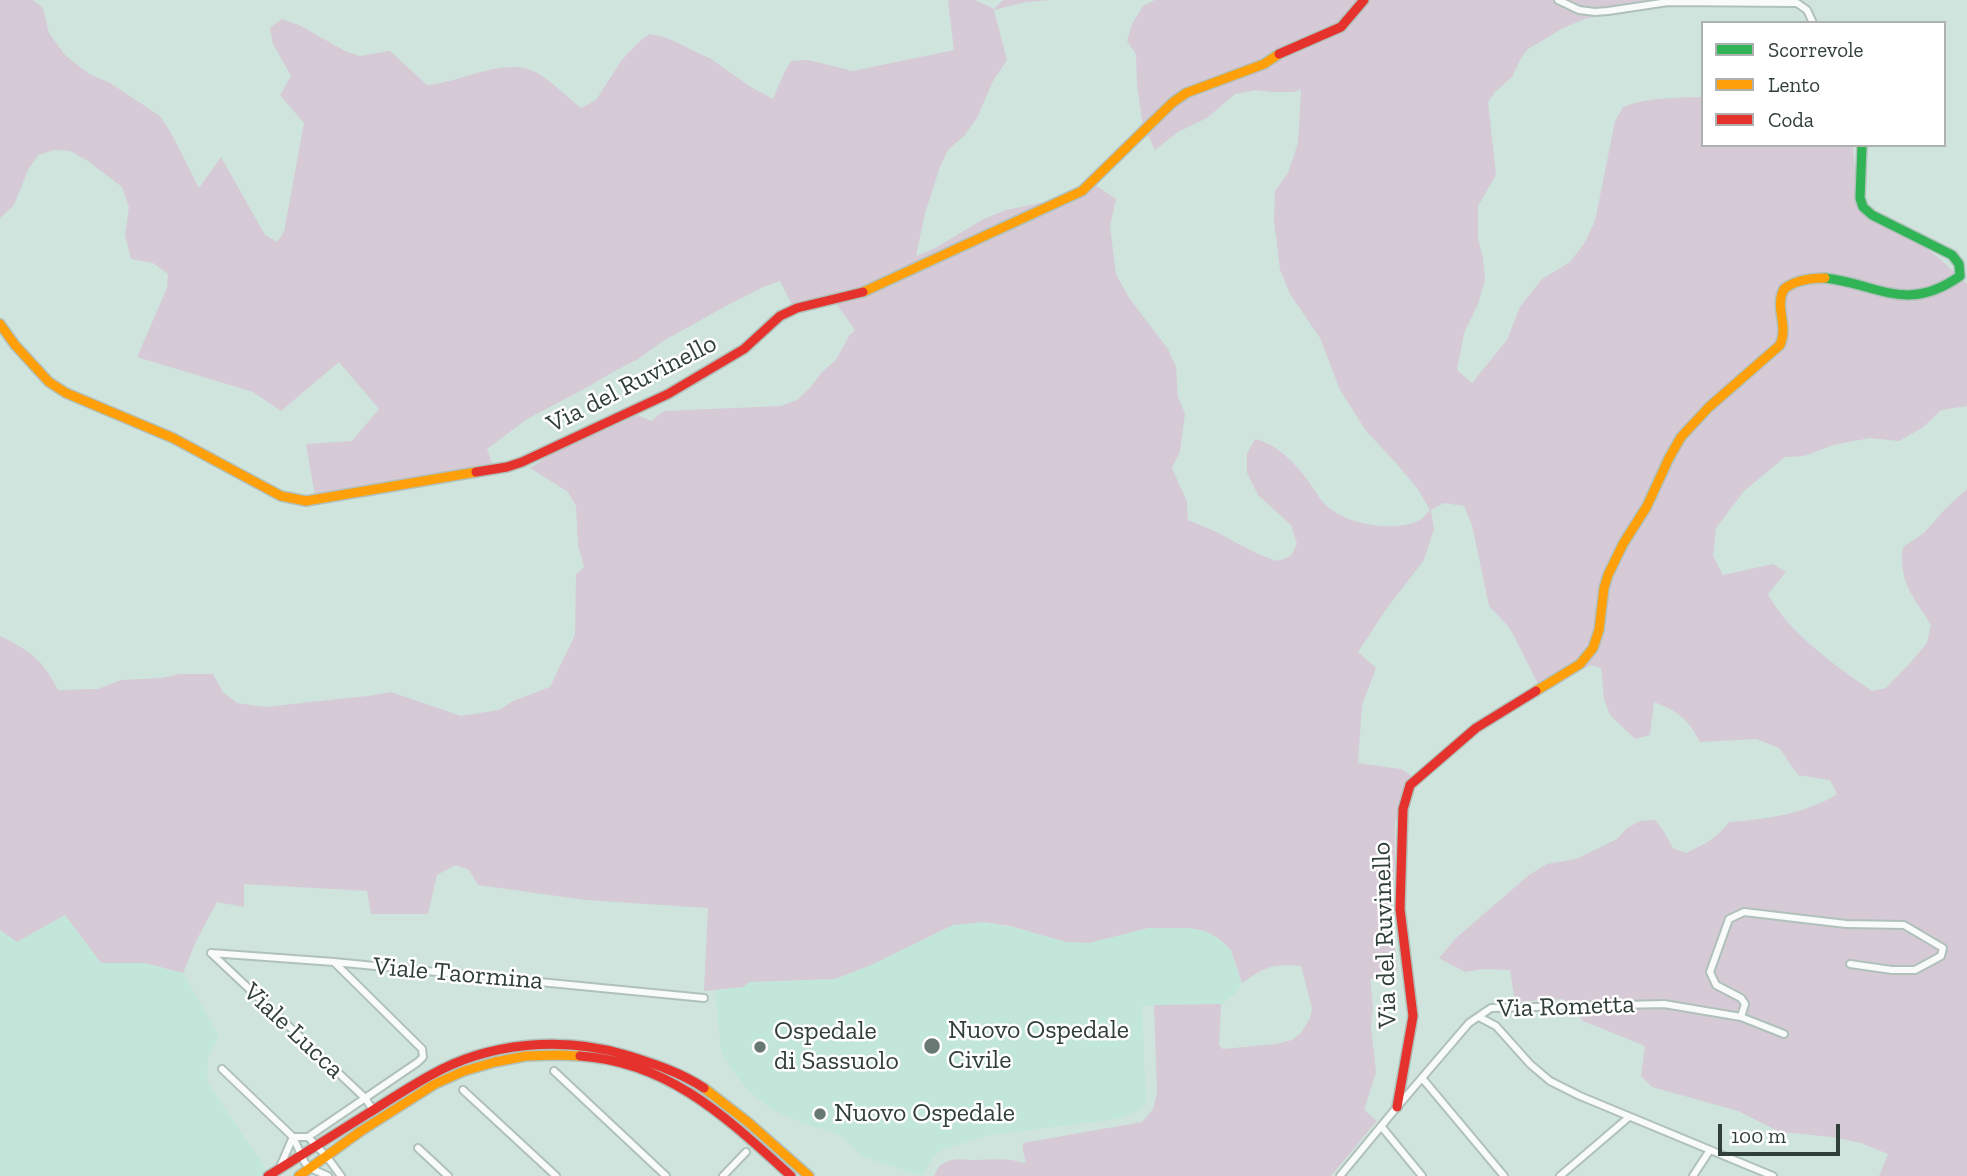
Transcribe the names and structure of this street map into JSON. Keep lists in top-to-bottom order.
{
  "streets": {
    "street": [
      "Via del Ruvinello",
      "Viale Taormina",
      "Via Rometta",
      "Viale Lucca"
    ]
  },
  "crossings": [
    ["Via del Ruvinello", "Via Rometta"],
    ["Viale Taormina", "Viale Lucca"]
  ],
  "places": ["Nuovo Ospedale Civile", "Ospedale di Sassuolo", "Nuovo Ospedale"],
  "legend": ["Scorrevole", "Lento", "Coda"],
  "scale_bar": "100 m"
}
